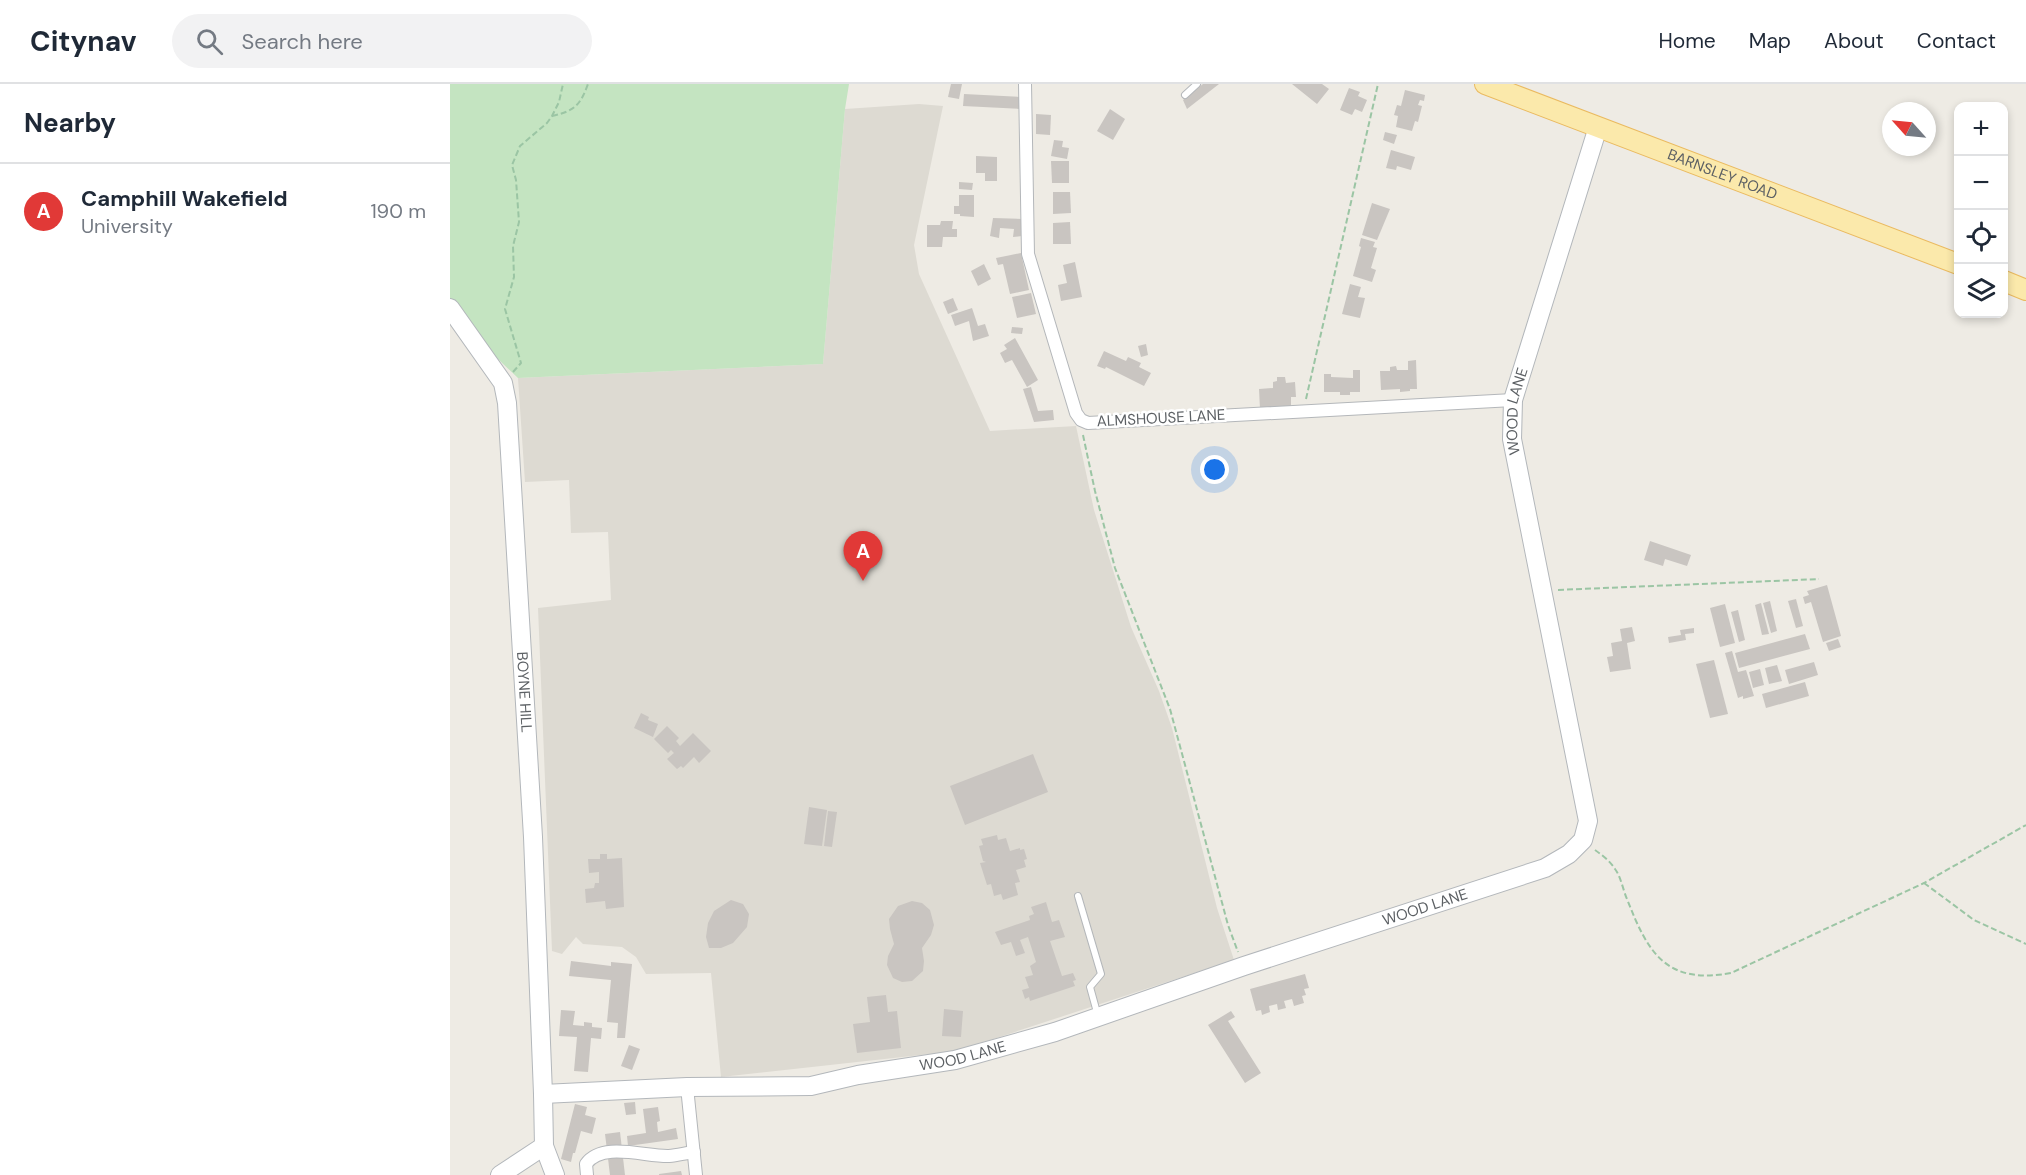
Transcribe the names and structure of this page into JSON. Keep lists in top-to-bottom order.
{
  "streets": {
    "main road": ["BARNSLEY ROAD"],
    "street": ["WOOD LANE", "ALMSHOUSE LANE", "BOYNE HILL"]
  },
  "crossings": [
    ["BARNSLEY ROAD", "WOOD LANE"],
    ["WOOD LANE", "ALMSHOUSE LANE"],
    ["WOOD LANE", "BOYNE HILL"]
  ],
  "north": "top left",
  "page": {
    "header": "Citynav",
    "search": "Search here",
    "nav": [
      "Home",
      "Map",
      "About",
      "Contact"
    ],
    "heading": "Nearby",
    "map_buttons": ["+", "−"],
    "list": [
      {
        "mark": "A",
        "name": "Camphill Wakefield",
        "note": "University",
        "value": "190 m"
      }
    ],
    "pins": "A"
  }
}
